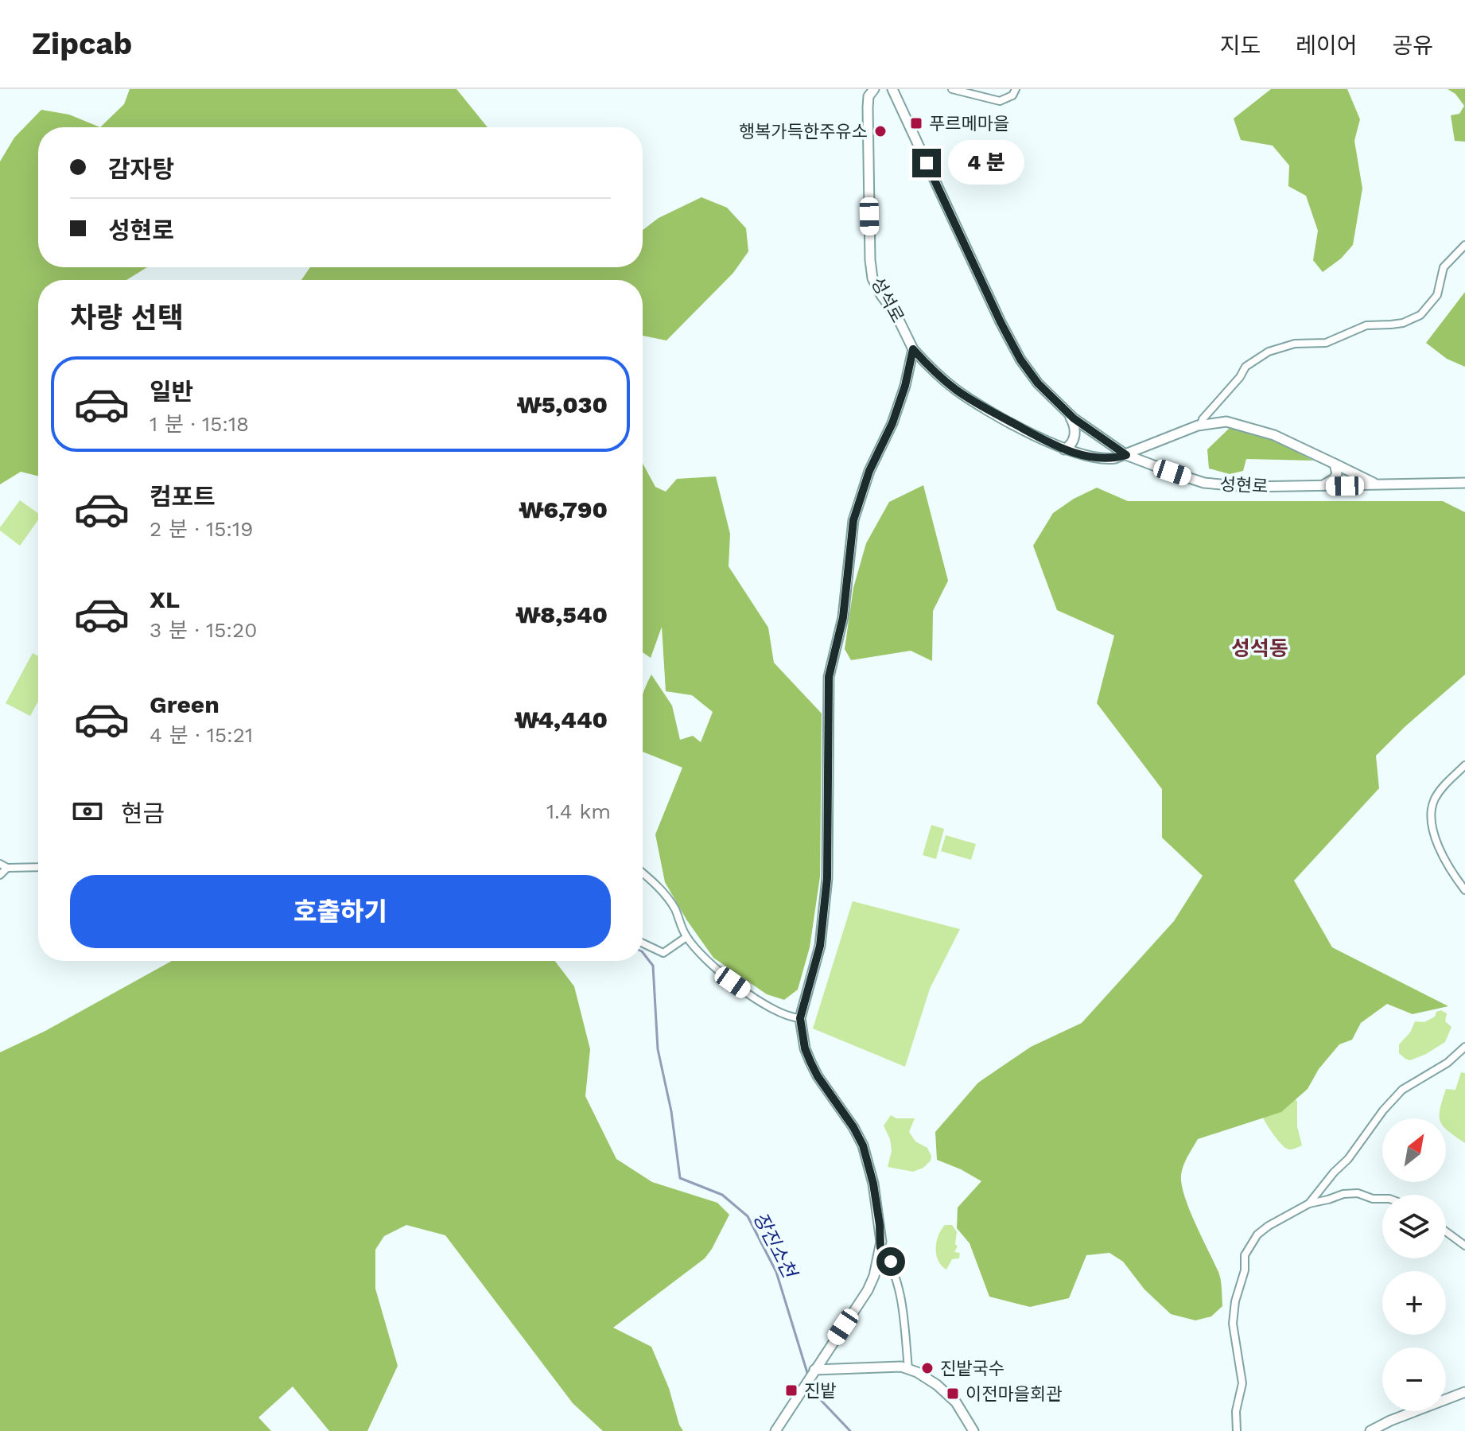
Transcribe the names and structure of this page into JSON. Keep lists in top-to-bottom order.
{
  "streets": {
    "street": ["성석로", "성현로"]
  },
  "crossings": [
    ["성석로", "성현로"]
  ],
  "districts": ["성석동"],
  "water": ["장진소천"],
  "places": {
    "transit": ["푸르메마을", "진밭", "이전마을회관"],
    "other": ["행복가득한주유소", "진밭국수"]
  },
  "north": "top right",
  "page": {
    "header": "Zipcab",
    "nav": ["지도", "레이어", "공유"],
    "banner": ["감자탕", "성현로"],
    "bubble": "4 분",
    "heading": "차량 선택",
    "list": [
      {
        "name": "일반",
        "note": "1 분 · 15:18",
        "value": "₩5,030"
      },
      {
        "name": "컴포트",
        "note": "2 분 · 15:19",
        "value": "₩6,790"
      },
      {
        "name": "XL",
        "note": "3 분 · 15:20",
        "value": "₩8,540"
      },
      {
        "name": "Green",
        "note": "4 분 · 15:21",
        "value": "₩4,440"
      }
    ],
    "pay": ["현금", "1.4 km"],
    "buttons": "호출하기",
    "map_buttons": ["+", "−"]
  }
}
